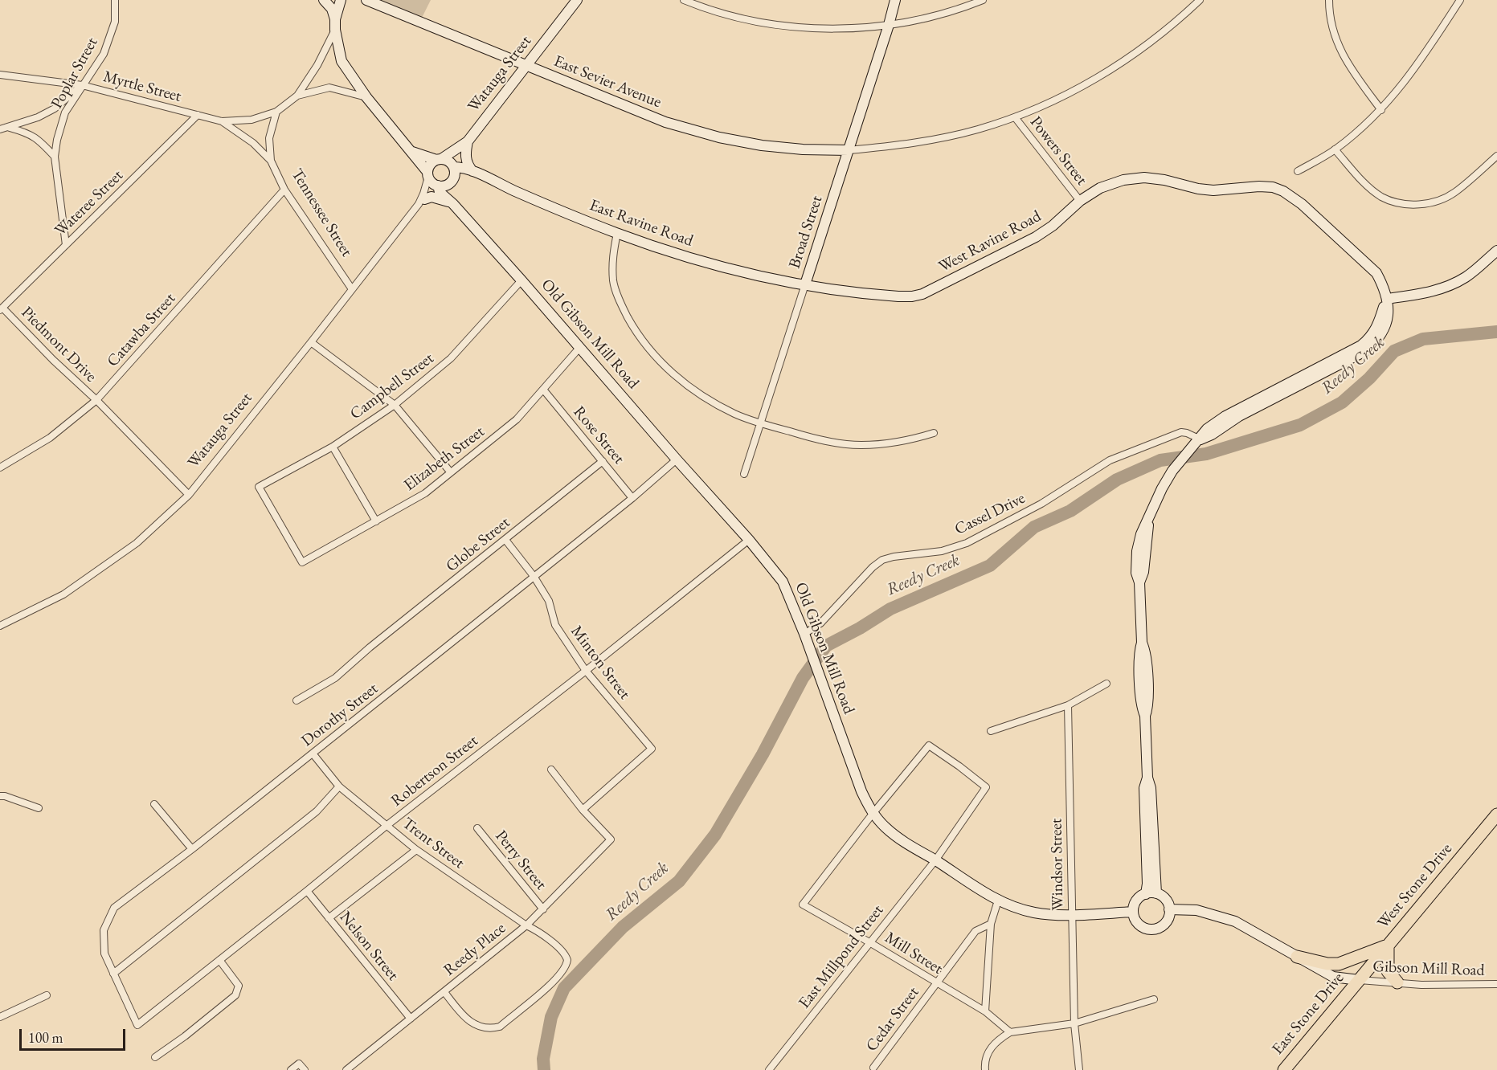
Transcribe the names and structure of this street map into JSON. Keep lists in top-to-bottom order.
{
  "streets": {
    "highway": ["West Stone Drive", "East Stone Drive"],
    "street": [
      "Poplar Street",
      "Watauga Street",
      "East Sevier Avenue",
      "Myrtle Street",
      "Powers Street",
      "Wateree Street",
      "Tennessee Street",
      "East Ravine Road",
      "Broad Street",
      "West Ravine Road",
      "Catawba Street",
      "Old Gibson Mill Road",
      "Piedmont Drive",
      "Campbell Street",
      "Rose Street",
      "Elizabeth Street",
      "Cassel Drive",
      "Globe Street",
      "Minton Street",
      "Dorothy Street",
      "Robertson Street",
      "Trent Street",
      "Perry Street",
      "Windsor Street",
      "Nelson Street",
      "Reedy Place",
      "Mill Street",
      "East Millpond Street",
      "Gibson Mill Road",
      "Cedar Street"
    ]
  },
  "crossings": [
    ["Poplar Street", "Myrtle Street"],
    ["Poplar Street", "Wateree Street"],
    ["Watauga Street", "East Sevier Avenue"],
    ["Watauga Street", "Tennessee Street"],
    ["Watauga Street", "Old Gibson Mill Road"],
    ["Watauga Street", "Piedmont Drive"],
    ["East Sevier Avenue", "Broad Street"],
    ["Myrtle Street", "Wateree Street"],
    ["Myrtle Street", "Tennessee Street"],
    ["Powers Street", "West Ravine Road"],
    ["Wateree Street", "Piedmont Drive"],
    ["Tennessee Street", "Catawba Street"],
    ["East Ravine Road", "Broad Street"],
    ["East Ravine Road", "West Ravine Road"],
    ["Broad Street", "West Ravine Road"],
    ["West Ravine Road", "Old Gibson Mill Road"],
    ["West Ravine Road", "Cassel Drive"],
    ["Catawba Street", "Piedmont Drive"],
    ["Old Gibson Mill Road", "Campbell Street"],
    ["Old Gibson Mill Road", "Elizabeth Street"],
    ["Old Gibson Mill Road", "Cassel Drive"],
    ["Old Gibson Mill Road", "Dorothy Street"],
    ["Old Gibson Mill Road", "Robertson Street"],
    ["Old Gibson Mill Road", "Windsor Street"],
    ["Old Gibson Mill Road", "Mill Street"],
    ["Old Gibson Mill Road", "East Millpond Street"],
    ["Campbell Street", "Elizabeth Street"],
    ["Rose Street", "Elizabeth Street"],
    ["Rose Street", "Globe Street"],
    ["Rose Street", "Dorothy Street"],
    ["Globe Street", "Minton Street"],
    ["Minton Street", "Dorothy Street"],
    ["Minton Street", "Robertson Street"],
    ["Minton Street", "Reedy Place"],
    ["Dorothy Street", "Robertson Street"],
    ["Dorothy Street", "Trent Street"],
    ["Robertson Street", "Trent Street"],
    ["Robertson Street", "Nelson Street"],
    ["Trent Street", "Reedy Place"],
    ["Perry Street", "Reedy Place"],
    ["West Stone Drive", "Gibson Mill Road"],
    ["West Stone Drive", "East Stone Drive"],
    ["Nelson Street", "Reedy Place"],
    ["Mill Street", "East Millpond Street"],
    ["Mill Street", "Cedar Street"],
    ["Gibson Mill Road", "East Stone Drive"]
  ],
  "water": ["Reedy Creek"],
  "scale_bar": "100 m"
}
